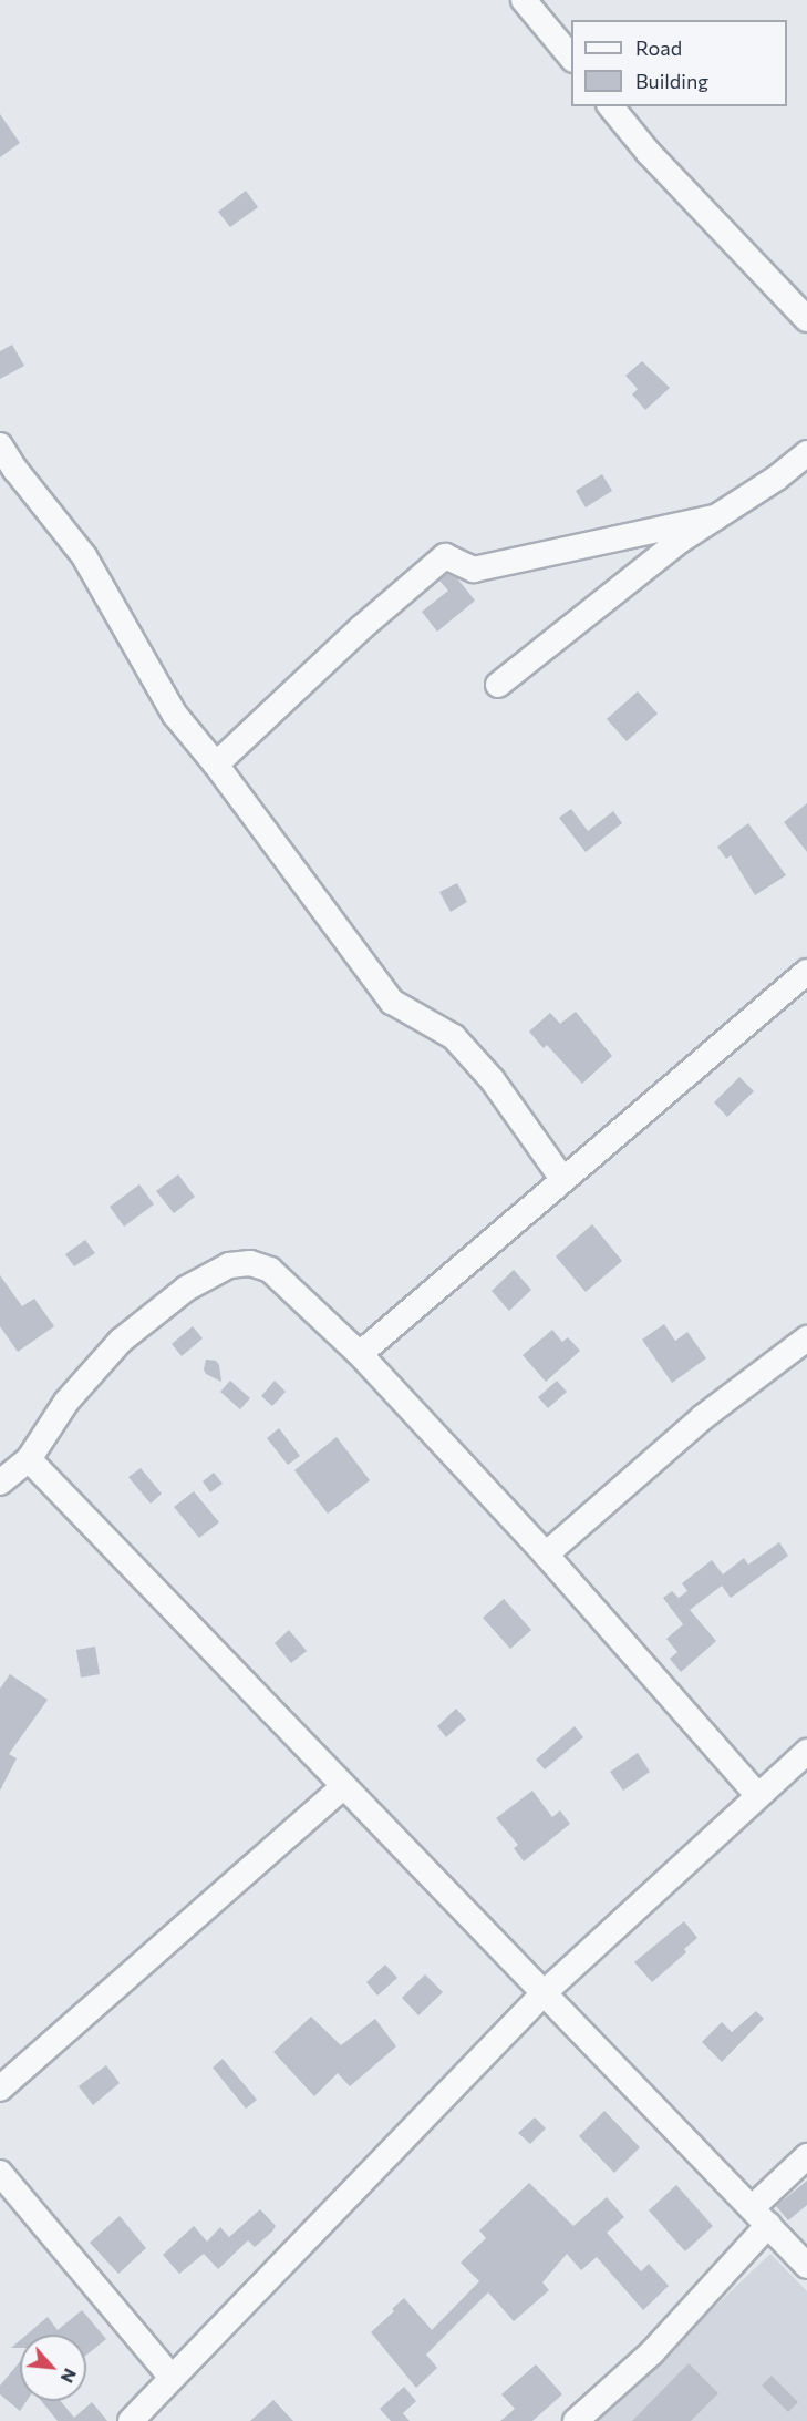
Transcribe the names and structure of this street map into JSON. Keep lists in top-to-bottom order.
{
  "legend": ["Road", "Building"],
  "north": "bottom right"
}
